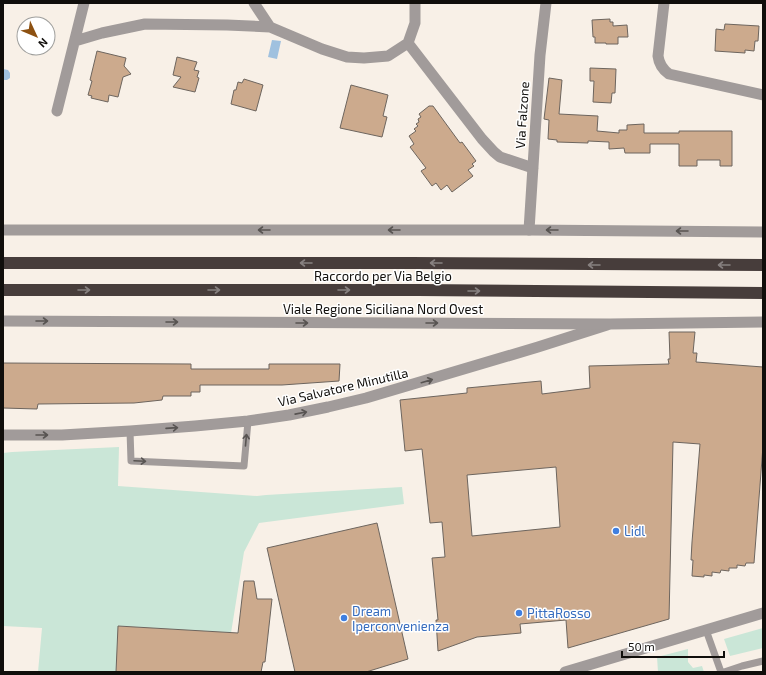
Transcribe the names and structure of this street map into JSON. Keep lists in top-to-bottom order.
{
  "streets": {
    "highway": ["Raccordo per Via Belgio"],
    "street": ["Via Falzone", "Viale Regione Siciliana Nord Ovest", "Via Salvatore Minutilla"]
  },
  "crossings": [
    ["Viale Regione Siciliana Nord Ovest", "Via Salvatore Minutilla"]
  ],
  "one_way": ["Via Salvatore Minutilla"],
  "places": ["Lidl", "PittaRosso", "Dream Iperconvenienza"],
  "scale_bar": "50 m",
  "north": "bottom right"
}
